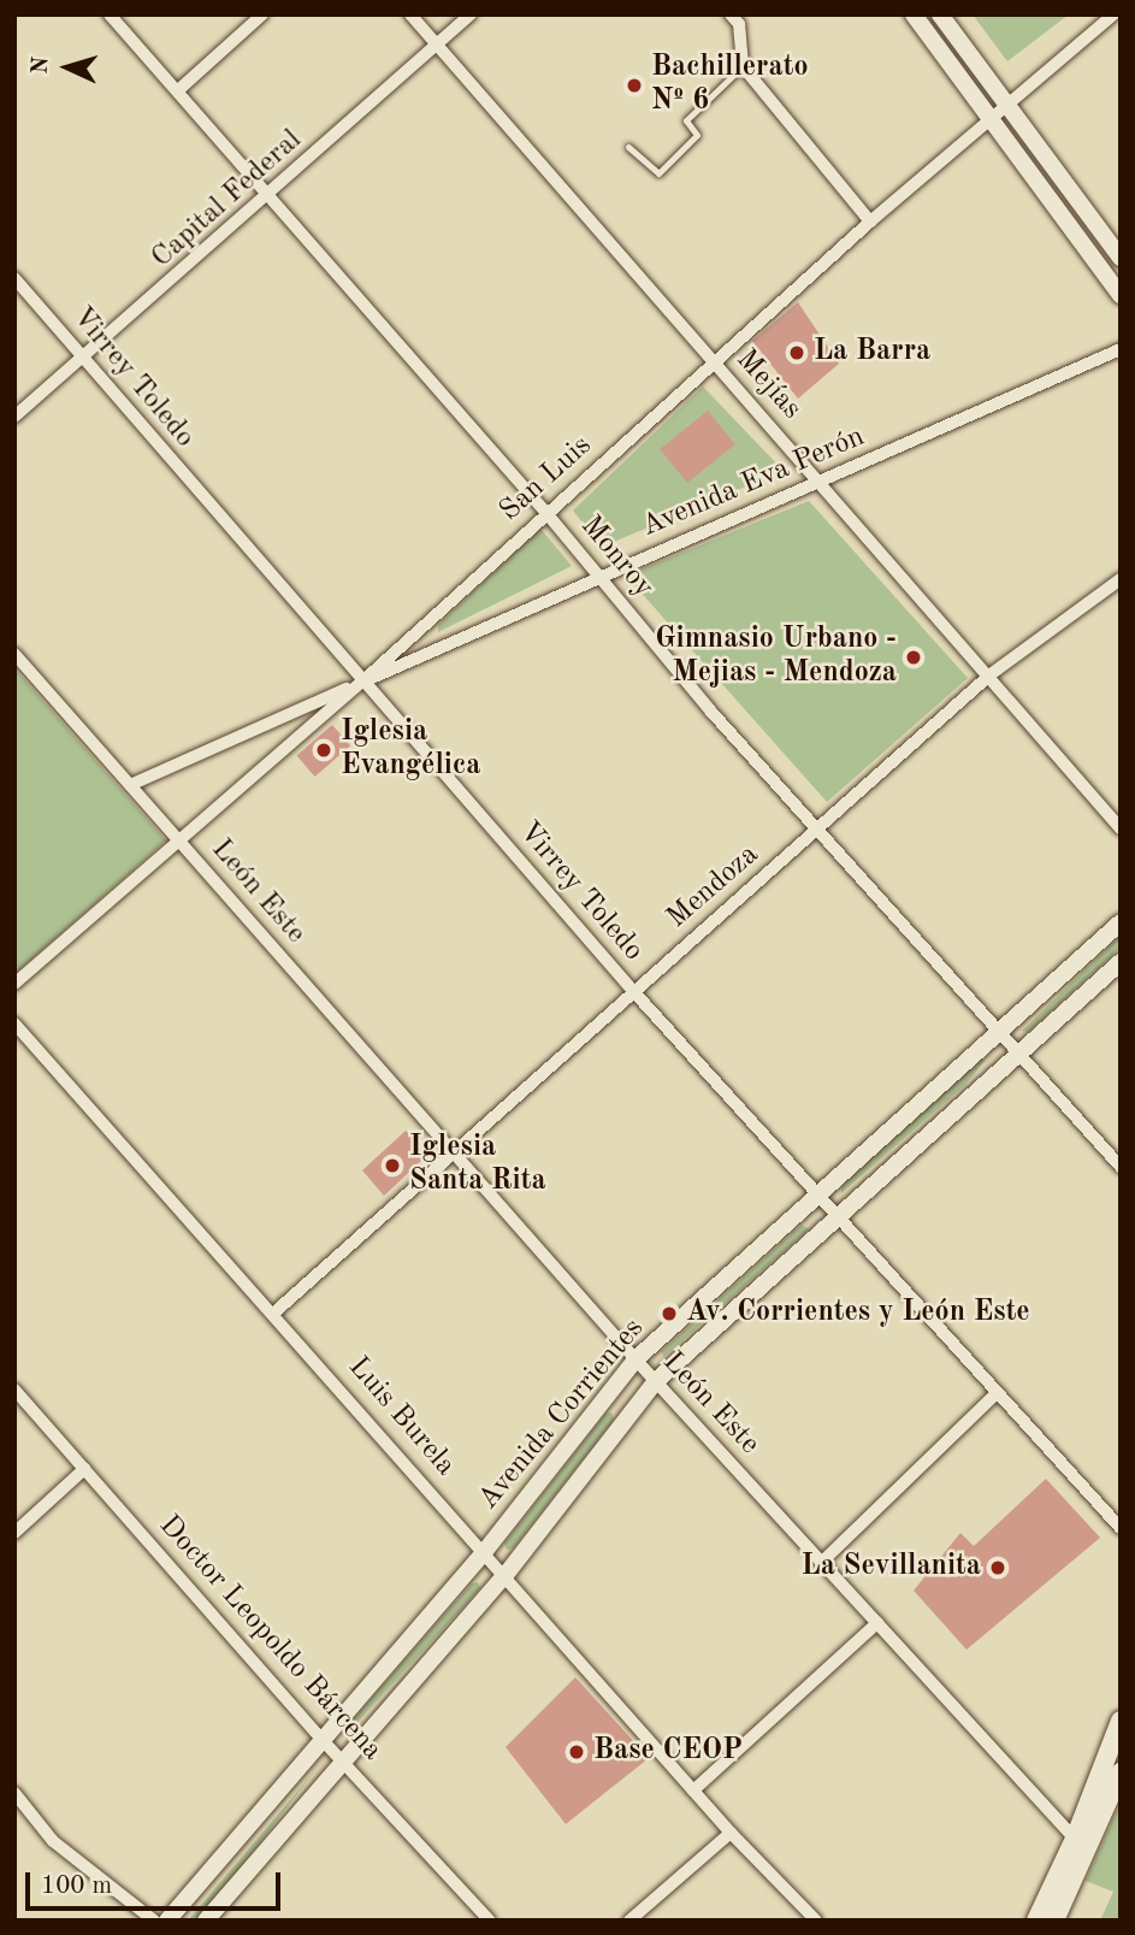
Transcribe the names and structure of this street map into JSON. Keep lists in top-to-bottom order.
{
  "streets": {
    "street": [
      "Capital Federal",
      "Virrey Toledo",
      "Mejías",
      "San Luis",
      "Avenida Eva Perón",
      "Monroy",
      "Mendoza",
      "León Este",
      "Avenida Corrientes",
      "Luis Burela",
      "Doctor Leopoldo Bárcena"
    ]
  },
  "crossings": [
    ["Capital Federal", "Virrey Toledo"],
    ["Capital Federal", "Mejías"],
    ["Capital Federal", "Monroy"],
    ["Virrey Toledo", "San Luis"],
    ["Virrey Toledo", "Avenida Eva Perón"],
    ["Virrey Toledo", "Mendoza"],
    ["Virrey Toledo", "Avenida Corrientes"],
    ["Mejías", "San Luis"],
    ["Mejías", "Avenida Eva Perón"],
    ["Mejías", "Mendoza"],
    ["San Luis", "Avenida Eva Perón"],
    ["San Luis", "Monroy"],
    ["San Luis", "León Este"],
    ["Avenida Eva Perón", "Monroy"],
    ["Avenida Eva Perón", "León Este"],
    ["Monroy", "Mendoza"],
    ["Monroy", "Avenida Corrientes"],
    ["Mendoza", "León Este"],
    ["Mendoza", "Luis Burela"],
    ["León Este", "Avenida Corrientes"],
    ["Avenida Corrientes", "Luis Burela"],
    ["Avenida Corrientes", "Doctor Leopoldo Bárcena"]
  ],
  "places": [
    "Bachillerato Nº 6",
    "La Barra",
    "Gimnasio Urbano - Mejias - Mendoza",
    "Iglesia Evangélica",
    "Iglesia Santa Rita",
    "Av. Corrientes y León Este",
    "La Sevillanita",
    "Base CEOP"
  ],
  "scale_bar": "100 m",
  "north": "left"
}
